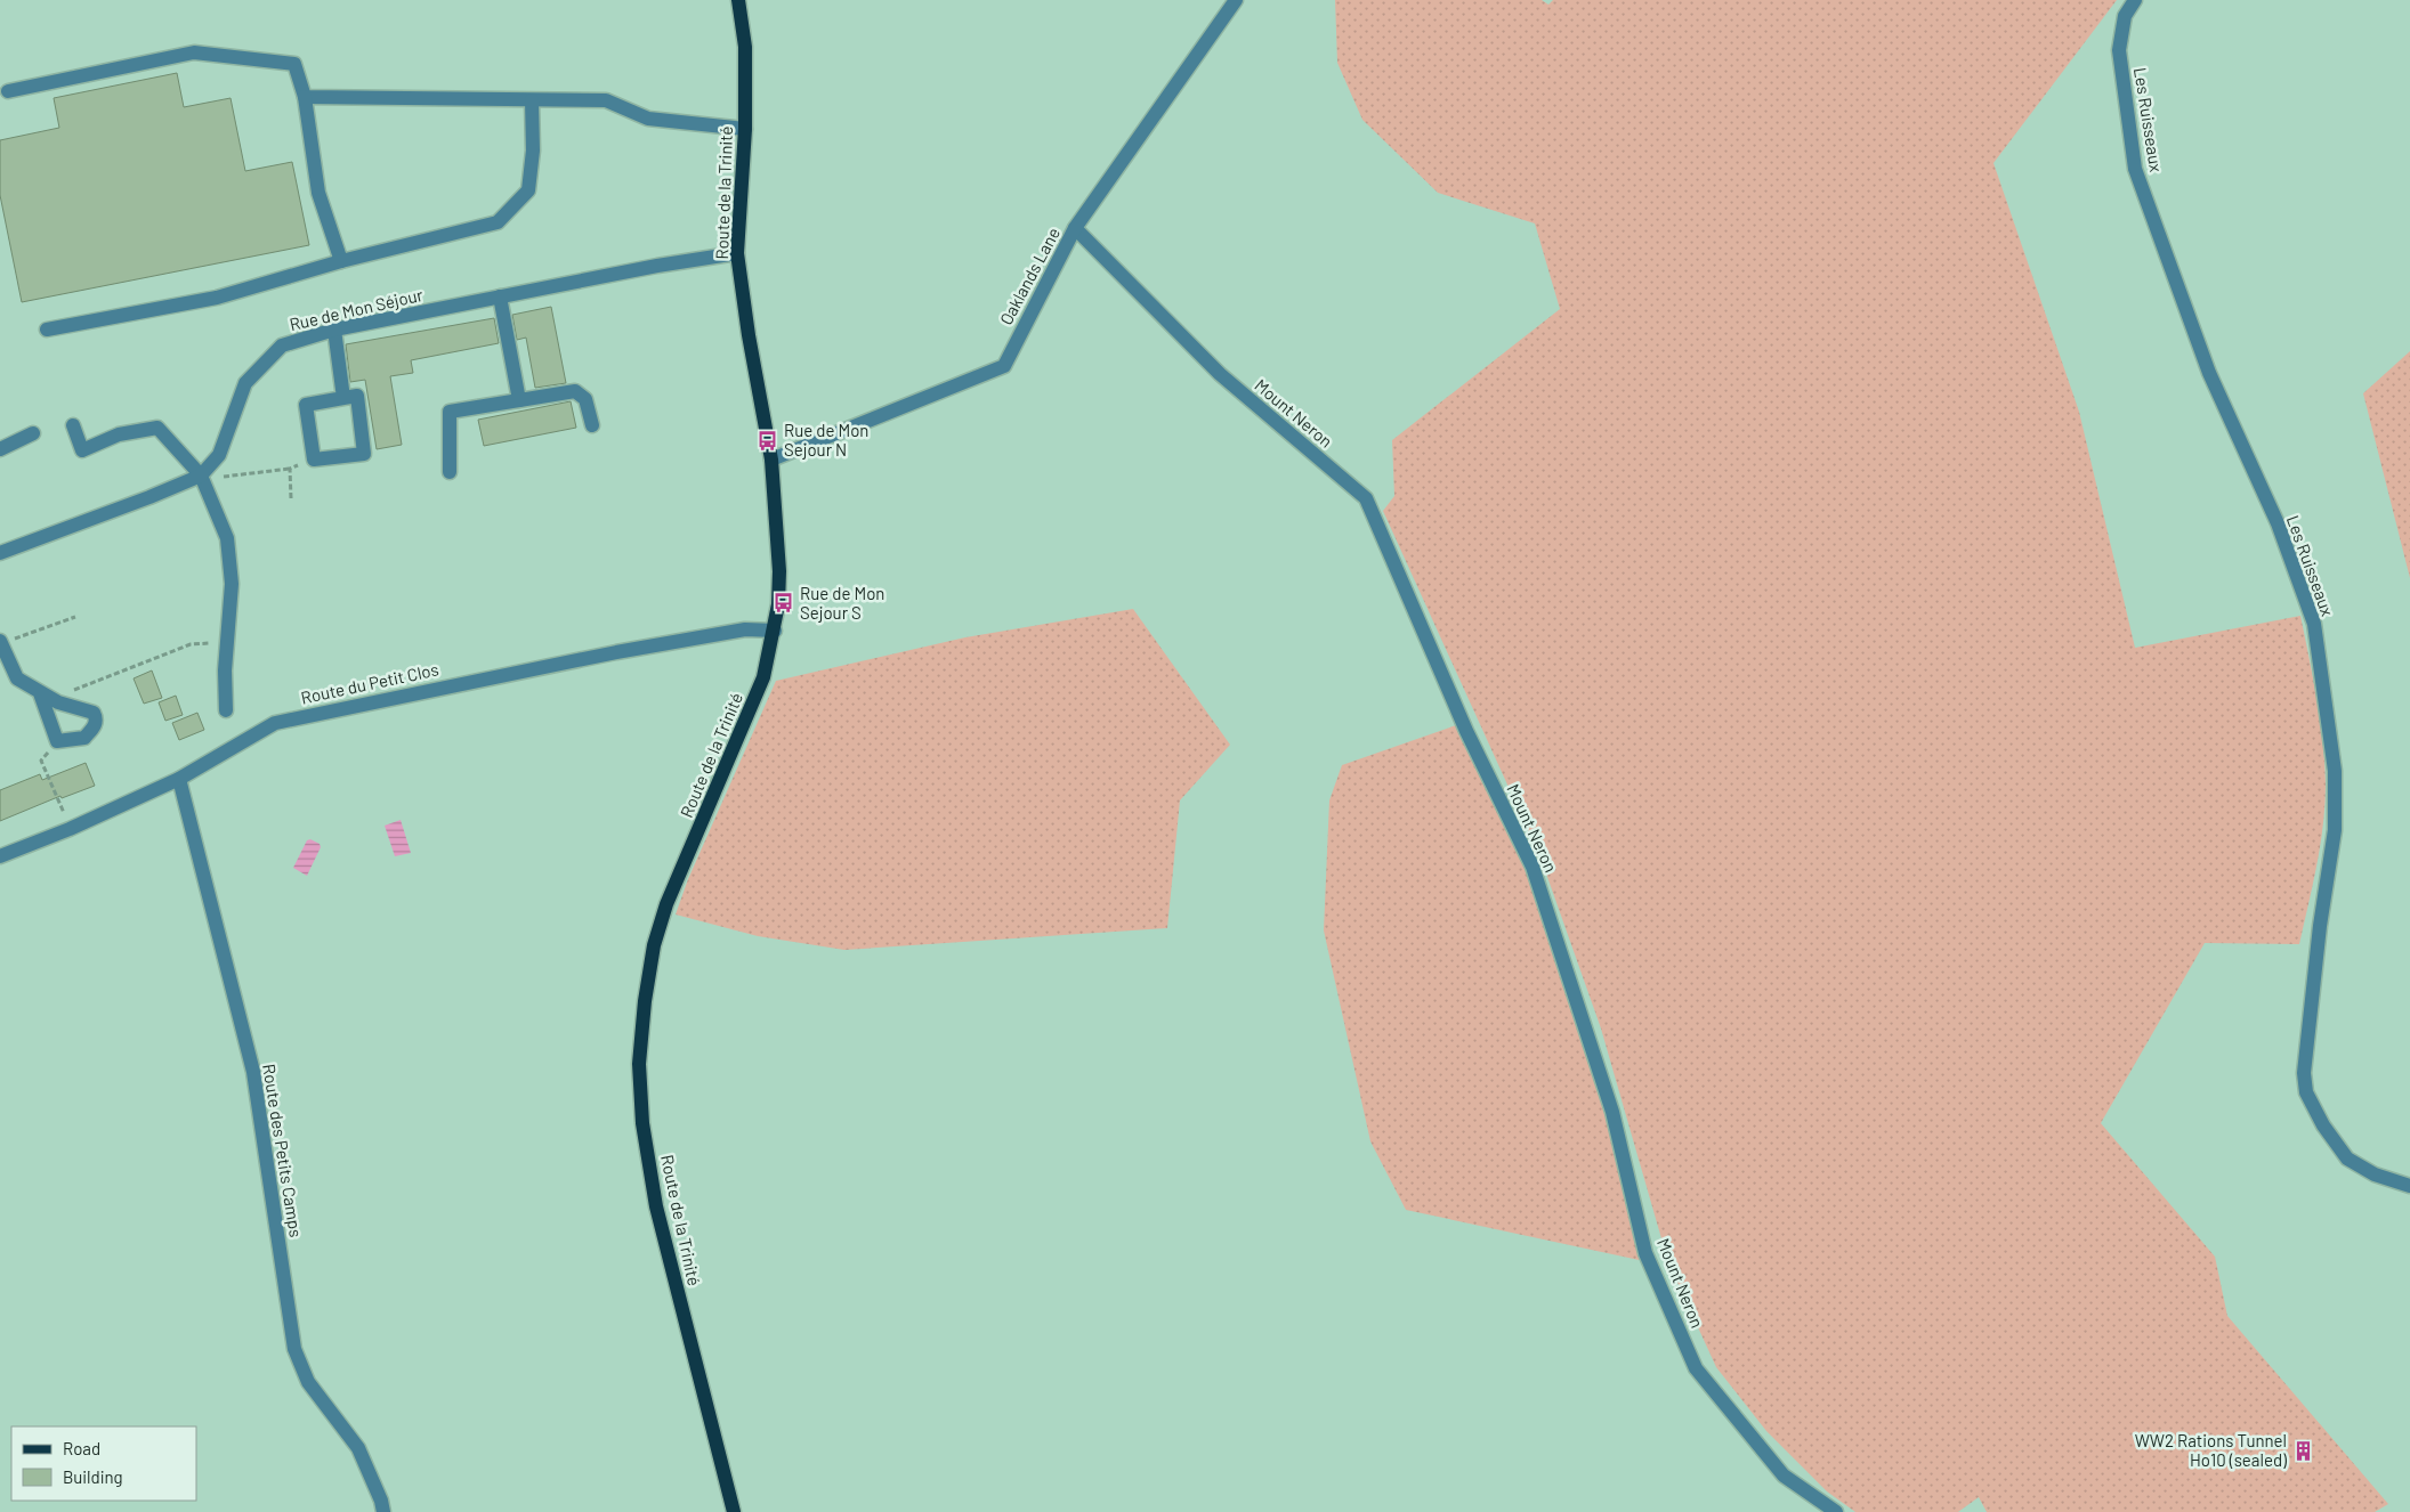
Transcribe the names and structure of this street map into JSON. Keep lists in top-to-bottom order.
{
  "streets": {
    "main road": ["Route de la Trinité"],
    "street": [
      "Les Ruisseaux",
      "Oaklands Lane",
      "Rue de Mon Séjour",
      "Mount Neron",
      "Route du Petit Clos",
      "Route des Petits Camps"
    ]
  },
  "crossings": [
    ["Route de la Trinité", "Oaklands Lane"],
    ["Route de la Trinité", "Rue de Mon Séjour"],
    ["Route de la Trinité", "Route du Petit Clos"],
    ["Oaklands Lane", "Mount Neron"],
    ["Route du Petit Clos", "Route des Petits Camps"]
  ],
  "places": {
    "bus stop": ["Rue de Mon Sejour N", "Rue de Mon Sejour S"],
    "building": ["WW2 Rations Tunnel Ho10 (sealed)"]
  },
  "legend": ["Road", "Building"]
}
